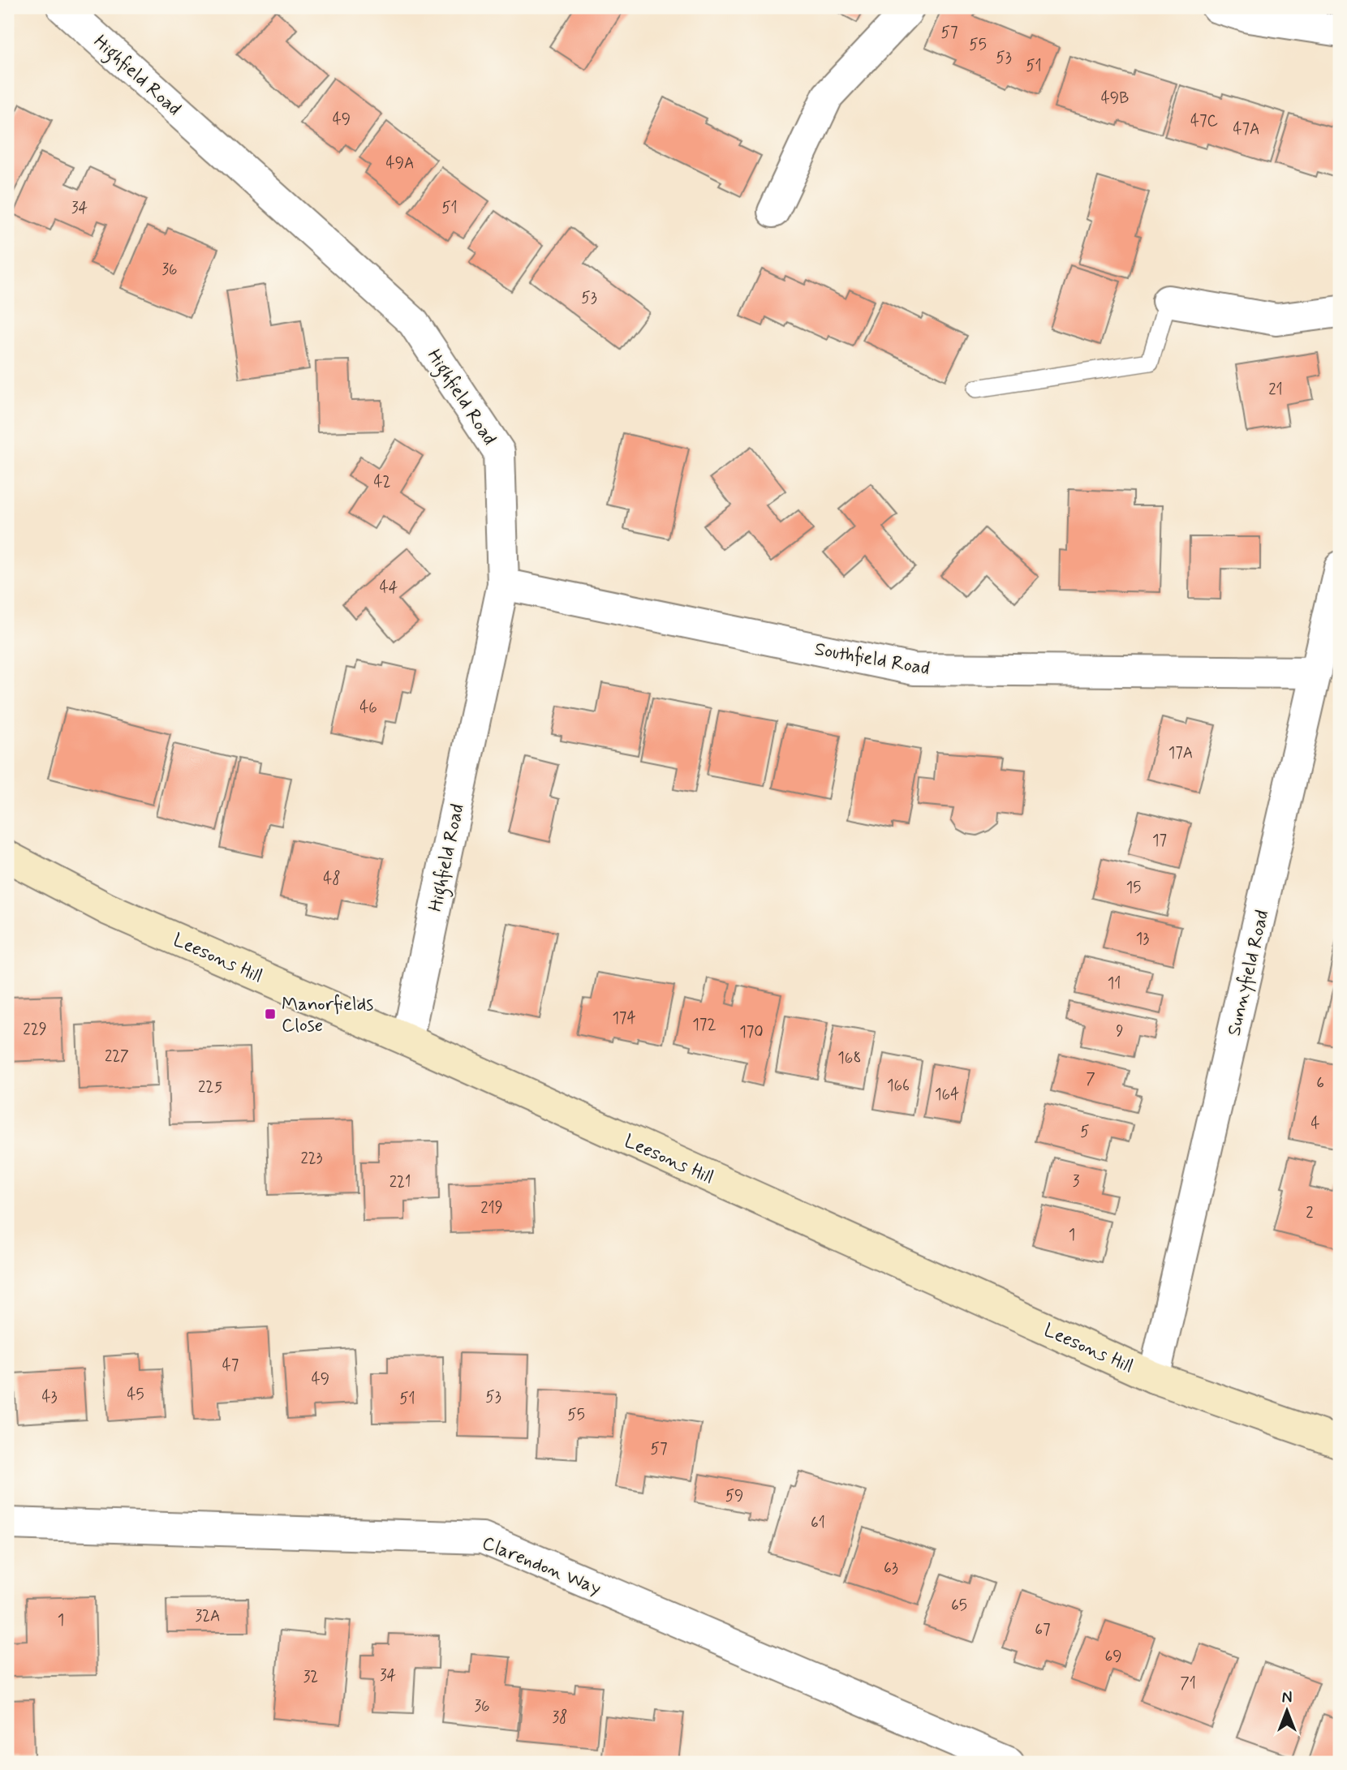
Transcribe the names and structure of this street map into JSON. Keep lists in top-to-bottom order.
{
  "streets": {
    "street": [
      "Highfield Road",
      "Southfield Road",
      "Leesons Hill",
      "Sunnyfield Road",
      "Clarendon Way"
    ]
  },
  "crossings": [
    ["Highfield Road", "Southfield Road"],
    ["Highfield Road", "Leesons Hill"],
    ["Southfield Road", "Sunnyfield Road"],
    ["Leesons Hill", "Sunnyfield Road"]
  ],
  "places": {
    "transit": ["Manorfields Close"]
  },
  "house_numbers": [
    "57",
    "55",
    "53",
    "51",
    "49B",
    "49",
    "47C",
    "47A",
    "49A",
    "34",
    "51",
    "36",
    "53",
    "21",
    "42",
    "44",
    "46",
    "17A",
    "17",
    "48",
    "15",
    "13",
    "11",
    "174",
    "172",
    "229",
    "9",
    "170",
    "227",
    "168",
    "7",
    "6",
    "166",
    "225",
    "164",
    "4",
    "5",
    "223",
    "3",
    "221",
    "219",
    "2",
    "1",
    "47",
    "49",
    "45",
    "43",
    "53",
    "51",
    "55",
    "57",
    "59",
    "61",
    "63",
    "65",
    "32A",
    "1",
    "67",
    "69",
    "34",
    "32",
    "71",
    "36",
    "38"
  ],
  "north": "top"
}
